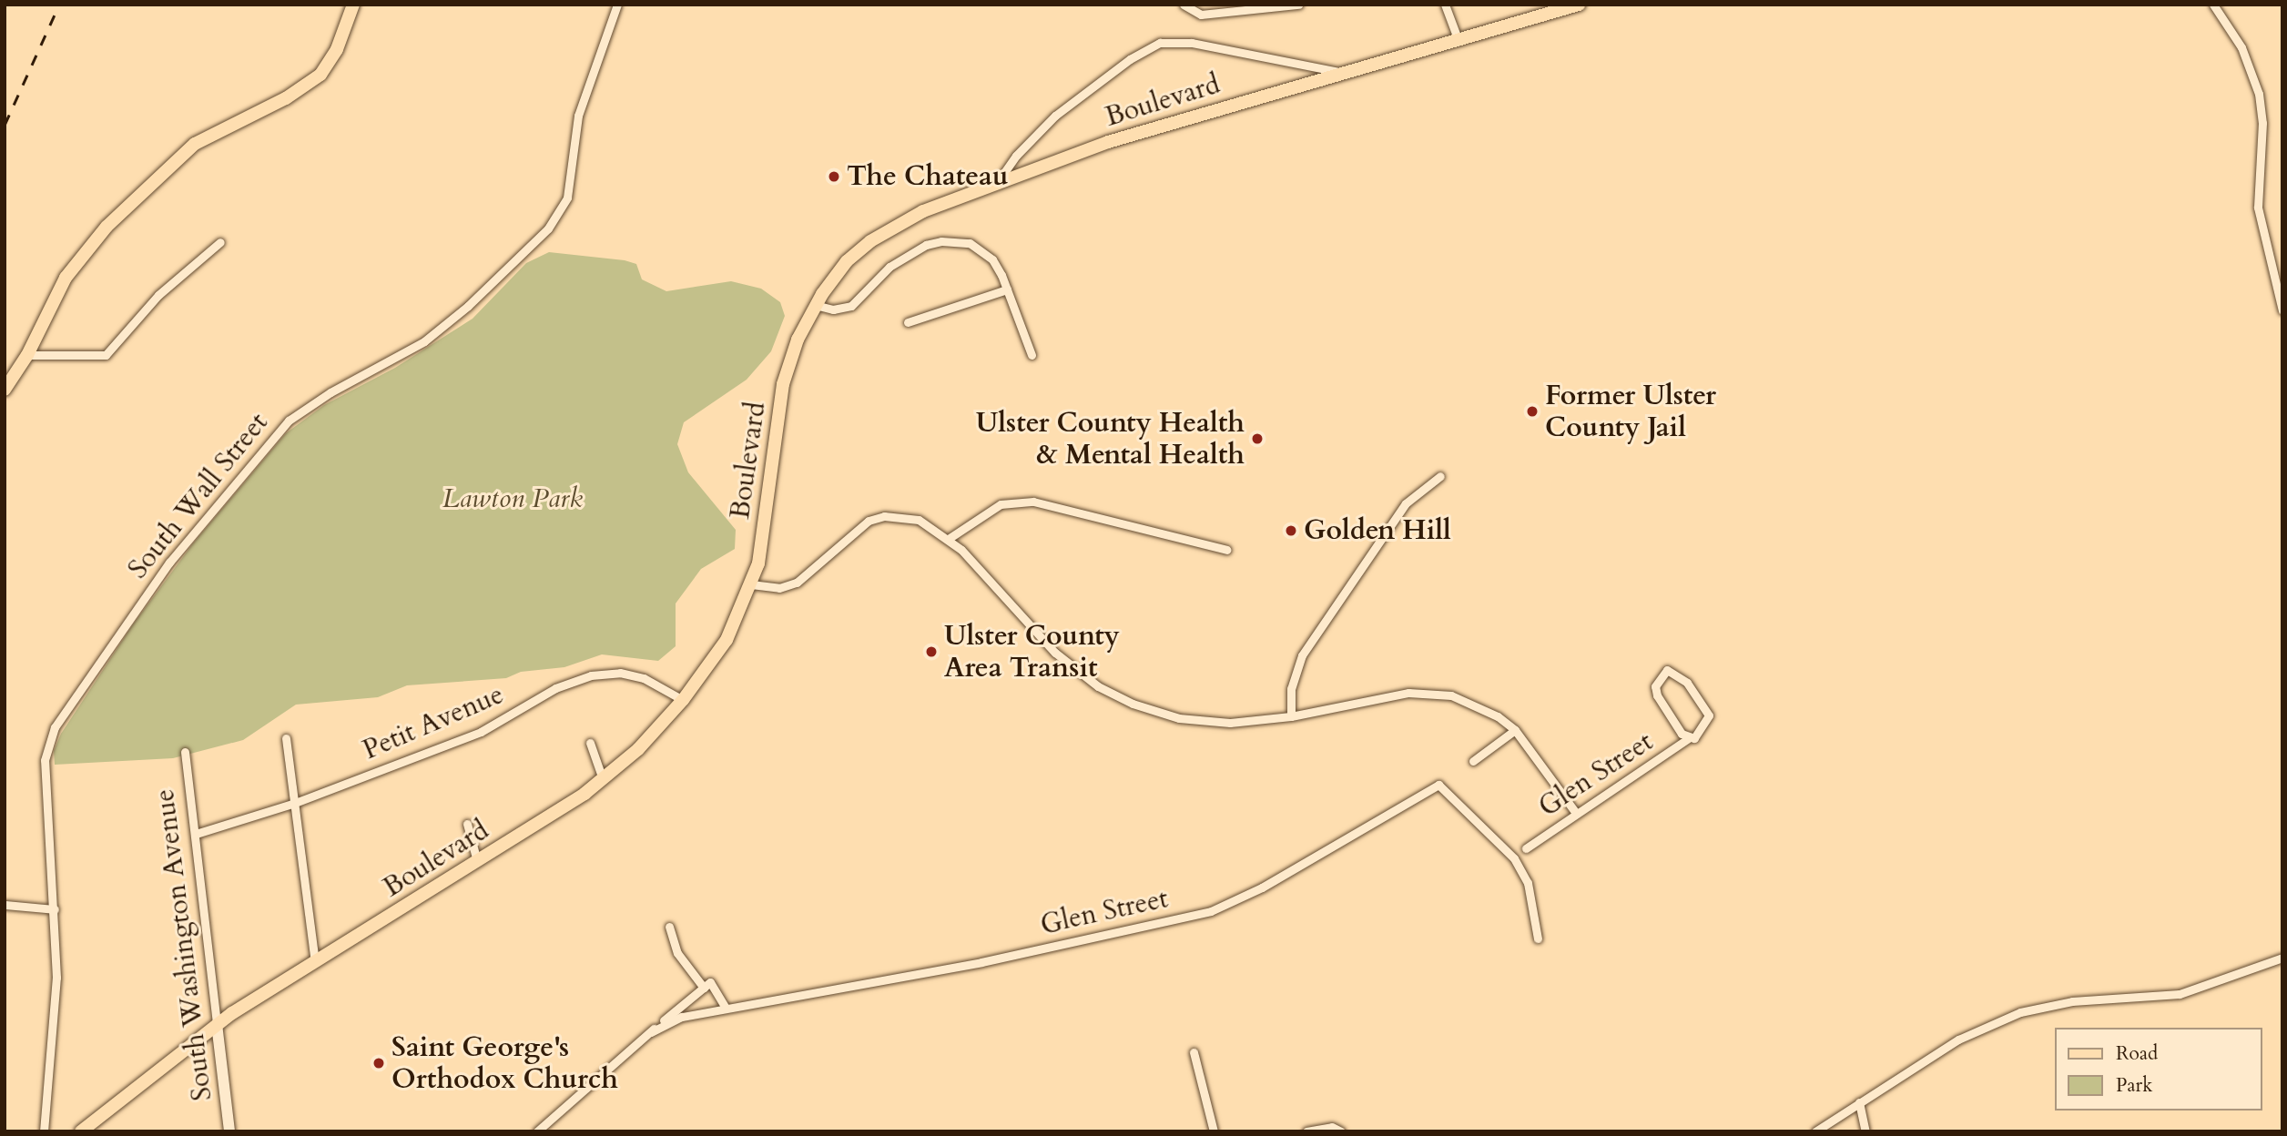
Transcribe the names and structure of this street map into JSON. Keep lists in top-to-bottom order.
{
  "streets": {
    "main road": ["Boulevard", "South Washington Avenue"],
    "street": ["South Wall Street", "Petit Avenue", "Glen Street"]
  },
  "crossings": [
    ["Boulevard", "Petit Avenue"],
    ["Boulevard", "South Washington Avenue"],
    ["Petit Avenue", "South Washington Avenue"]
  ],
  "parks": ["Lawton Park"],
  "places": [
    "The Chateau",
    "Former Ulster County Jail",
    "Ulster County Health & Mental Health",
    "Golden Hill",
    "Ulster County Area Transit",
    "Saint George's Orthodox Church"
  ],
  "legend": ["Road", "Park"]
}
